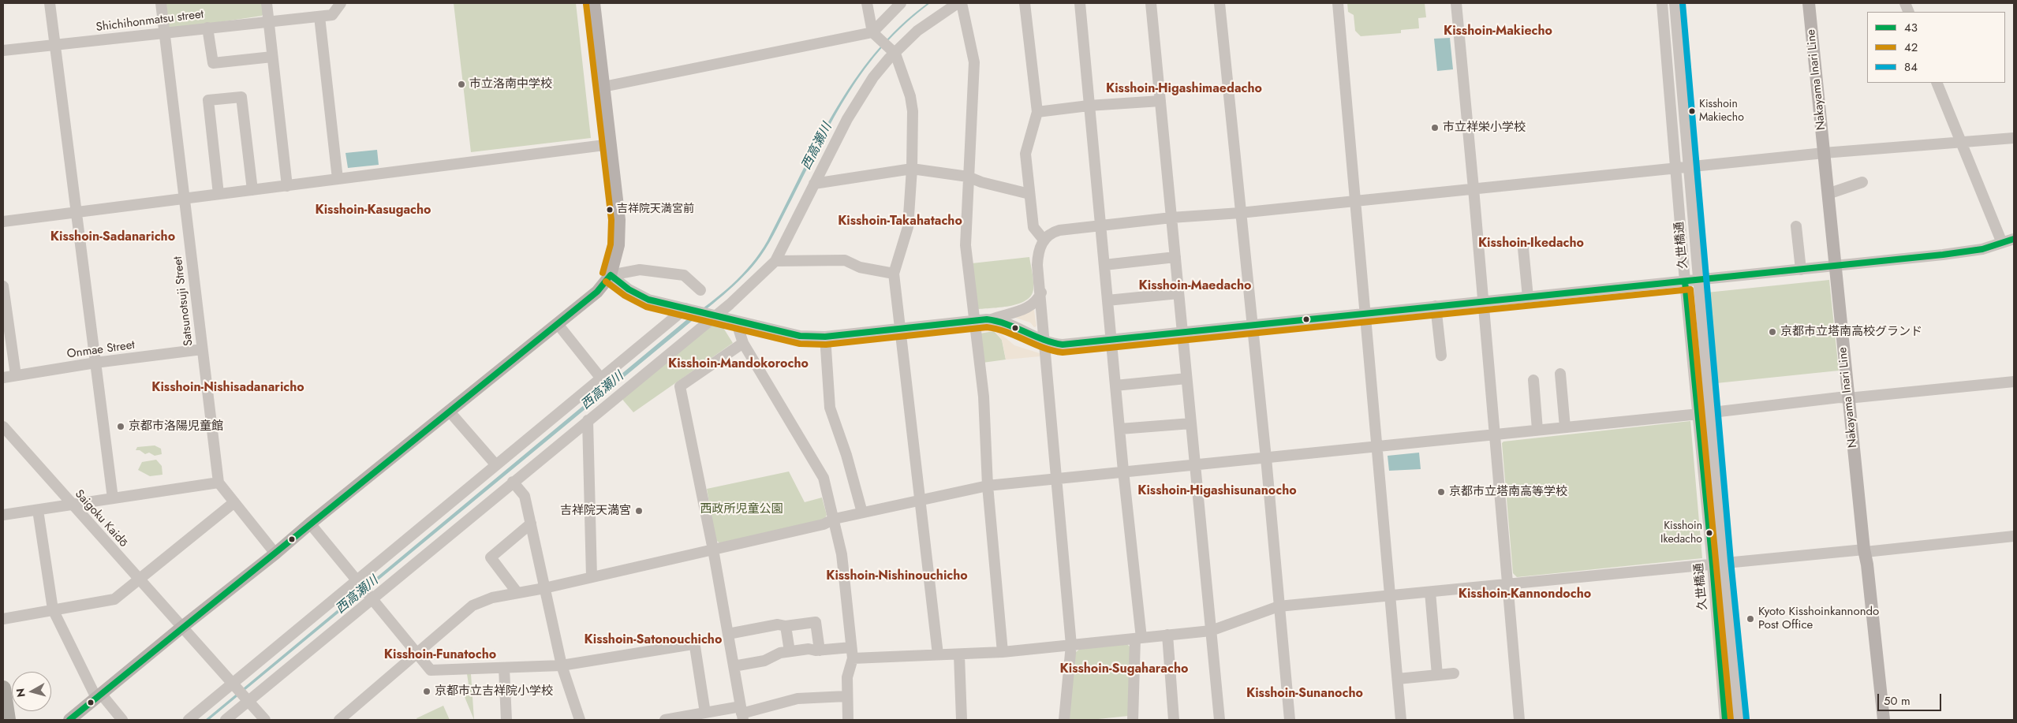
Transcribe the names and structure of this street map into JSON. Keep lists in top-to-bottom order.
{
  "streets": {
    "main road": ["Nakayama Inari Line"],
    "street": [
      "Shichihonmatsu street",
      "久世橋通",
      "Satsunotsuji Street",
      "Onmae Street",
      "Saigoku Kaidō"
    ]
  },
  "crossings": [
    ["Shichihonmatsu street", "Satsunotsuji Street"],
    ["Satsunotsuji Street", "Onmae Street"]
  ],
  "districts": [
    "Kisshoin-Makiecho",
    "Kisshoin-Higashimaedacho",
    "Kisshoin-Kasugacho",
    "Kisshoin-Takahatacho",
    "Kisshoin-Sadanaricho",
    "Kisshoin-Ikedacho",
    "Kisshoin-Maedacho",
    "Kisshoin-Mandokorocho",
    "Kisshoin-Nishisadanaricho",
    "Kisshoin-Higashisunanocho",
    "Kisshoin-Nishinouchicho",
    "Kisshoin-Kannondocho",
    "Kisshoin-Satonouchicho",
    "Kisshoin-Funatocho",
    "Kisshoin-Sugaharacho",
    "Kisshoin-Sunanocho"
  ],
  "water": ["西高瀬川"],
  "parks": ["西政所児童公園"],
  "places": [
    "市立洛南中学校",
    "Kisshoin Makiecho",
    "市立祥栄小学校",
    "吉祥院天満宮前",
    "京都市立塔南高校グランド",
    "京都市洛陽児童館",
    "京都市立塔南高等学校",
    "吉祥院天満宮",
    "Kisshoin Ikedacho",
    "Kyoto Kisshoinkannondo Post Office",
    "京都市立吉祥院小学校"
  ],
  "lines": ["transit line 84", "transit line 42", "transit line 43"],
  "legend": ["43", "42", "84"],
  "scale_bar": "50 m",
  "north": "left"
}
